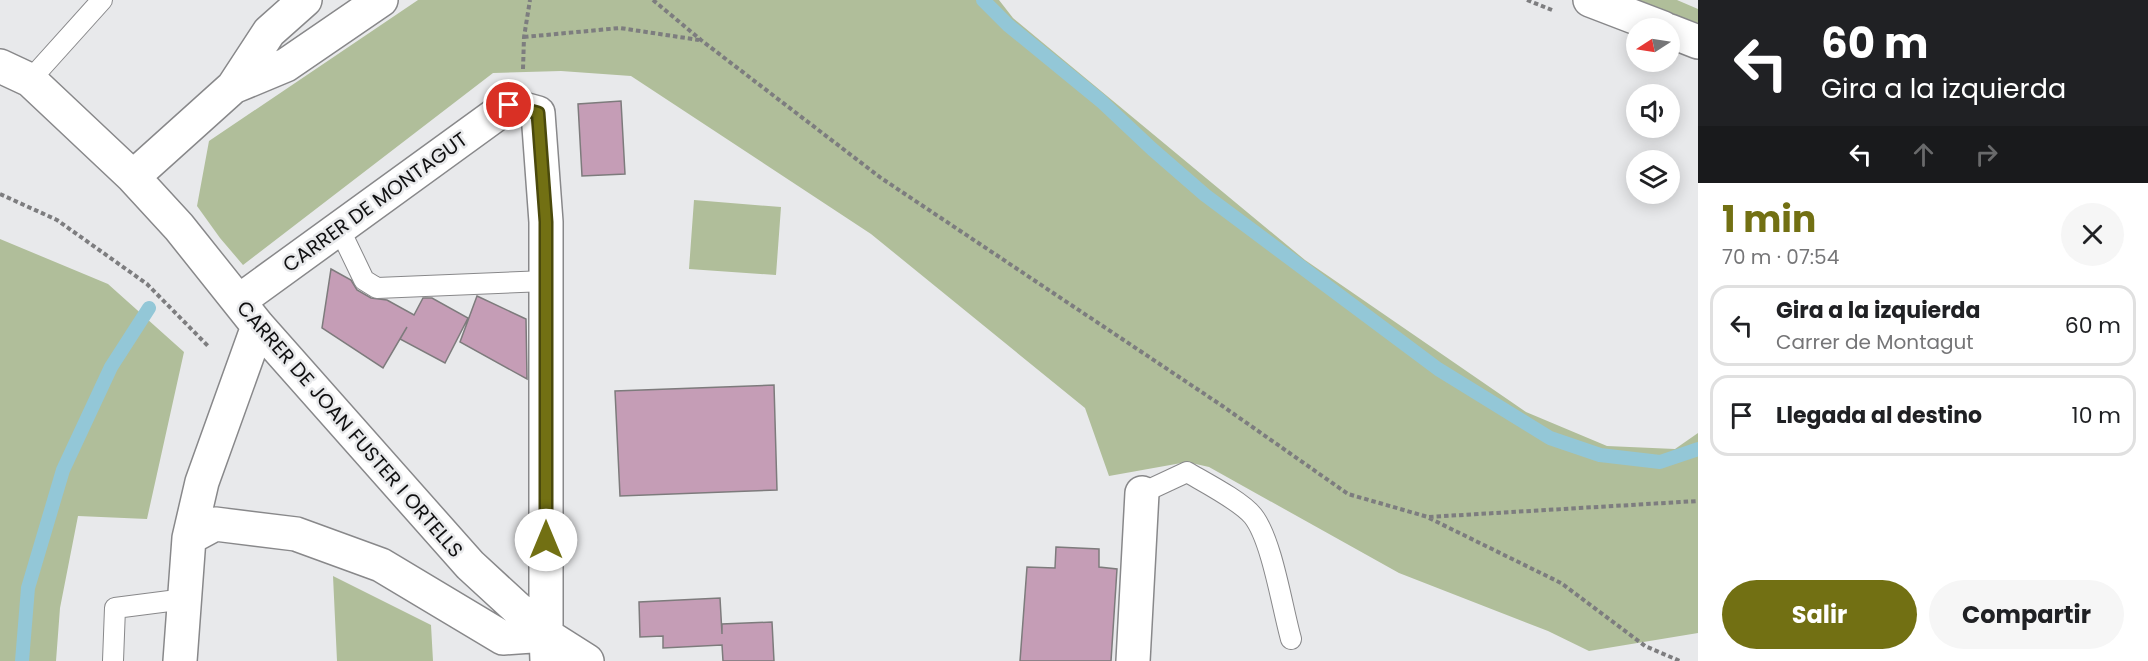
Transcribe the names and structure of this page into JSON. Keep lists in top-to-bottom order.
{
  "streets": {
    "street": ["CARRER DE MONTAGUT", "CARRER DE JOAN FUSTER I ORTELLS"]
  },
  "crossings": [
    ["CARRER DE MONTAGUT", "CARRER DE JOAN FUSTER I ORTELLS"]
  ],
  "north": "left",
  "page": {
    "turn": ["60 m", "Gira a la izquierda"],
    "heading": ["1 min", "70 m · 07:54"],
    "list": [
      {
        "name": "Gira a la izquierda",
        "note": "Carrer de Montagut",
        "value": "60 m"
      },
      {
        "name": "Llegada al destino",
        "value": "10 m"
      }
    ],
    "buttons": ["Salir", "Compartir"]
  }
}
